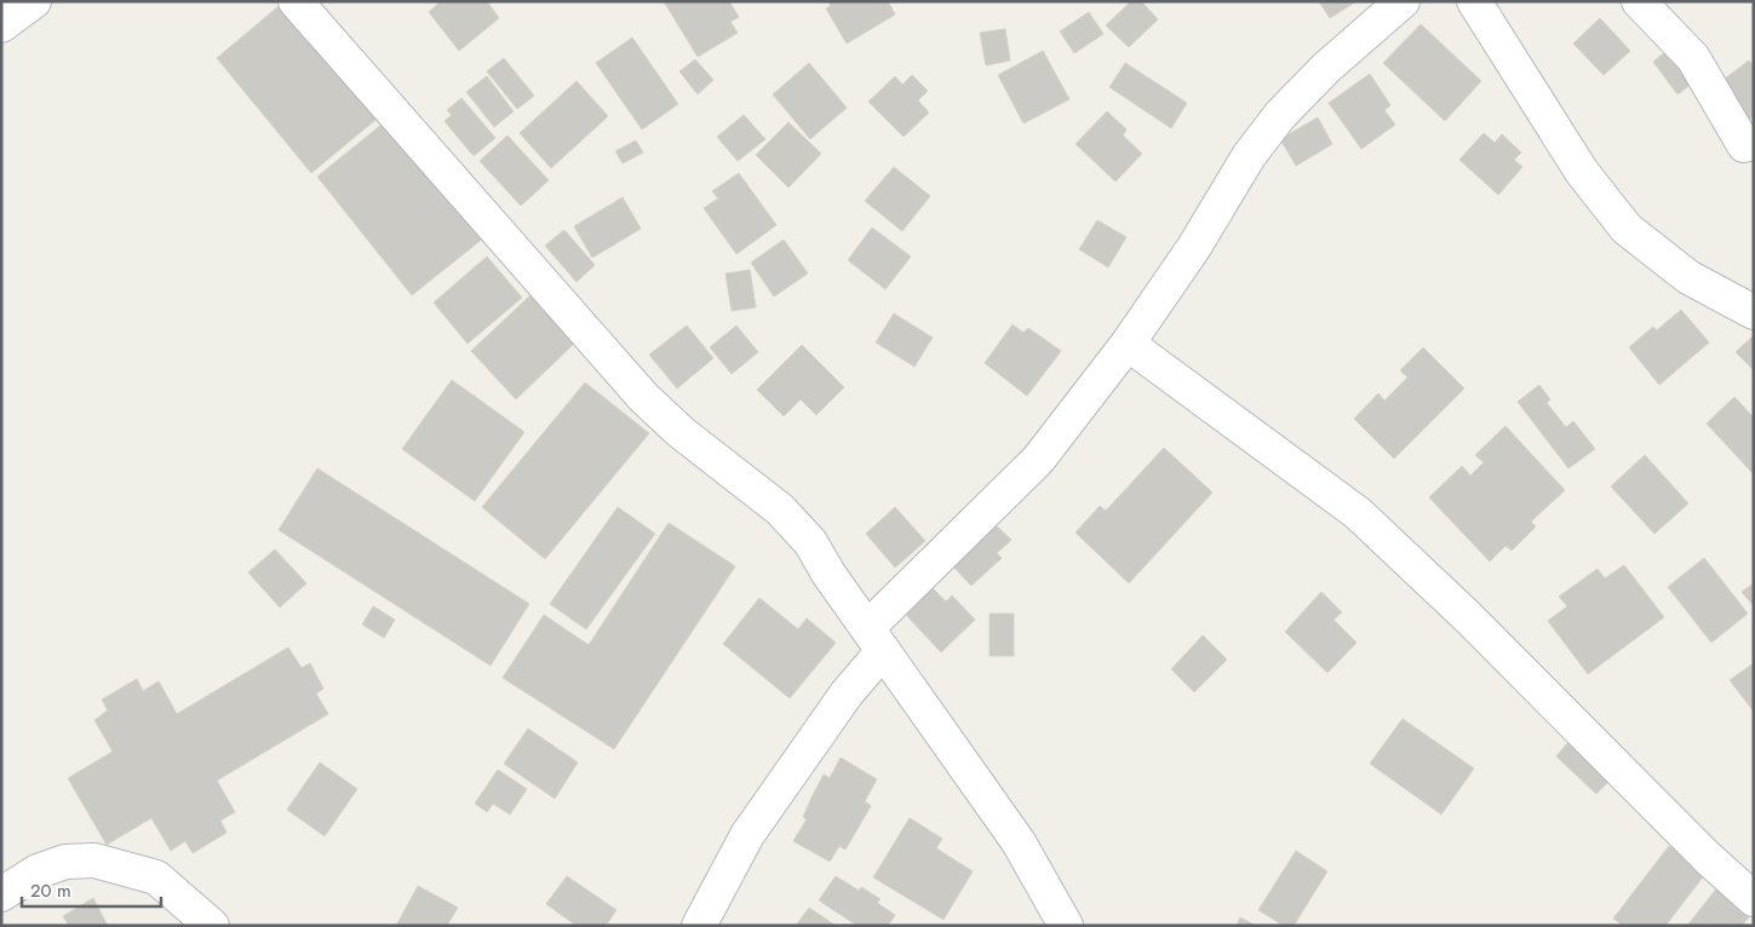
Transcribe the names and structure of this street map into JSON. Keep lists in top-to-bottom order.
{
  "scale_bar": "20 m"
}
